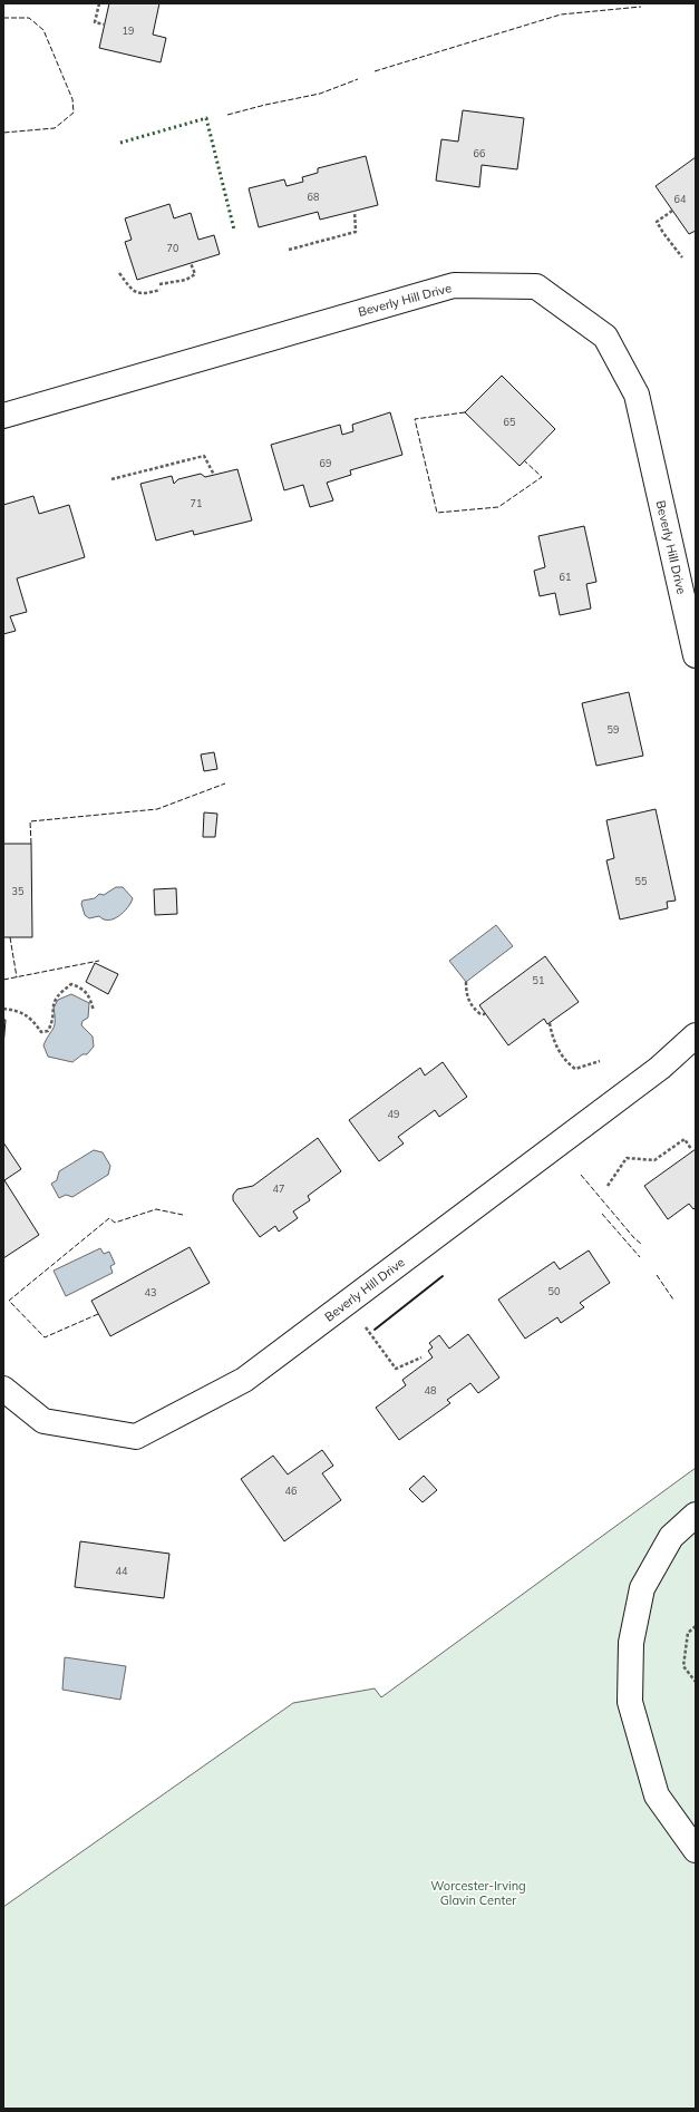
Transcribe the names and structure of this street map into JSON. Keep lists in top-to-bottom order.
{
  "streets": {
    "street": ["Beverly Hill Drive"]
  },
  "parks": ["Worcester-Irving Glavin Center"],
  "house_numbers": [
    "19",
    "66",
    "68",
    "64",
    "70",
    "65",
    "69",
    "71",
    "61",
    "59",
    "55",
    "35",
    "51",
    "49",
    "47",
    "50",
    "43",
    "48",
    "46",
    "44"
  ]
}
